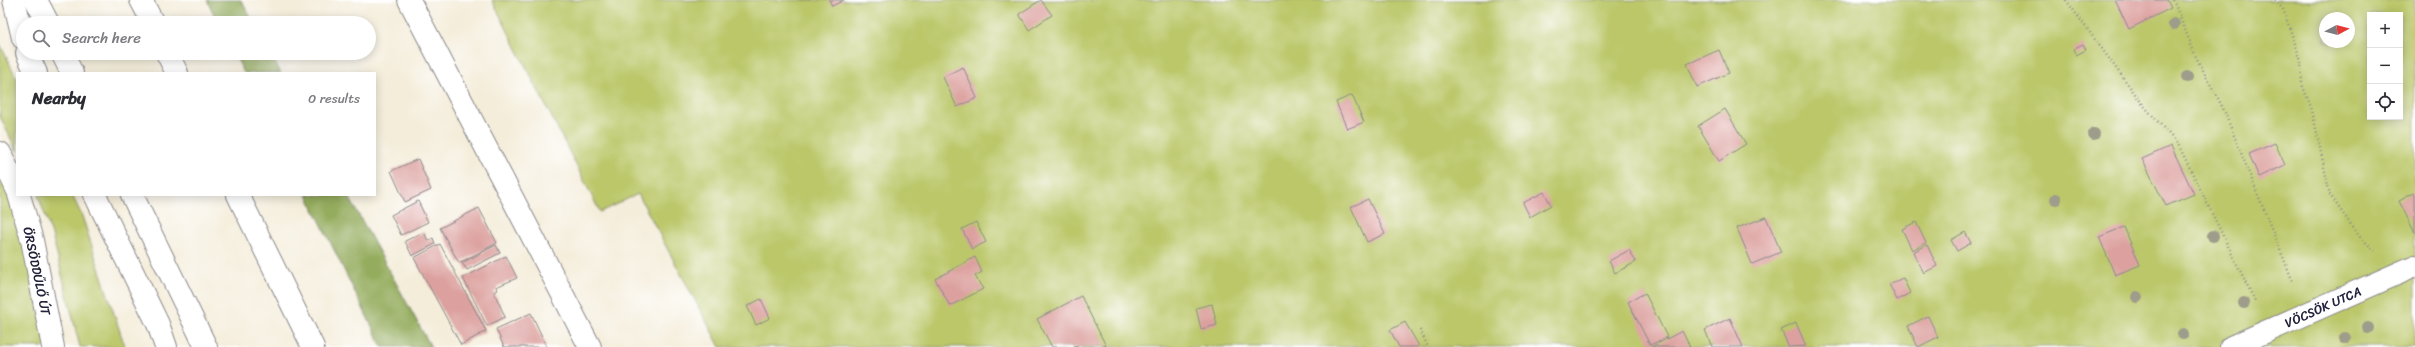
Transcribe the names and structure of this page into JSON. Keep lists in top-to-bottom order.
{
  "streets": {
    "street": ["ÖRSÖDDŰLŐ ÚT", "VÖCSÖK UTCA"]
  },
  "north": "right",
  "page": {
    "map_buttons": ["+", "−"],
    "search": "Search here",
    "heading": ["Nearby", "0 results"]
  }
}
